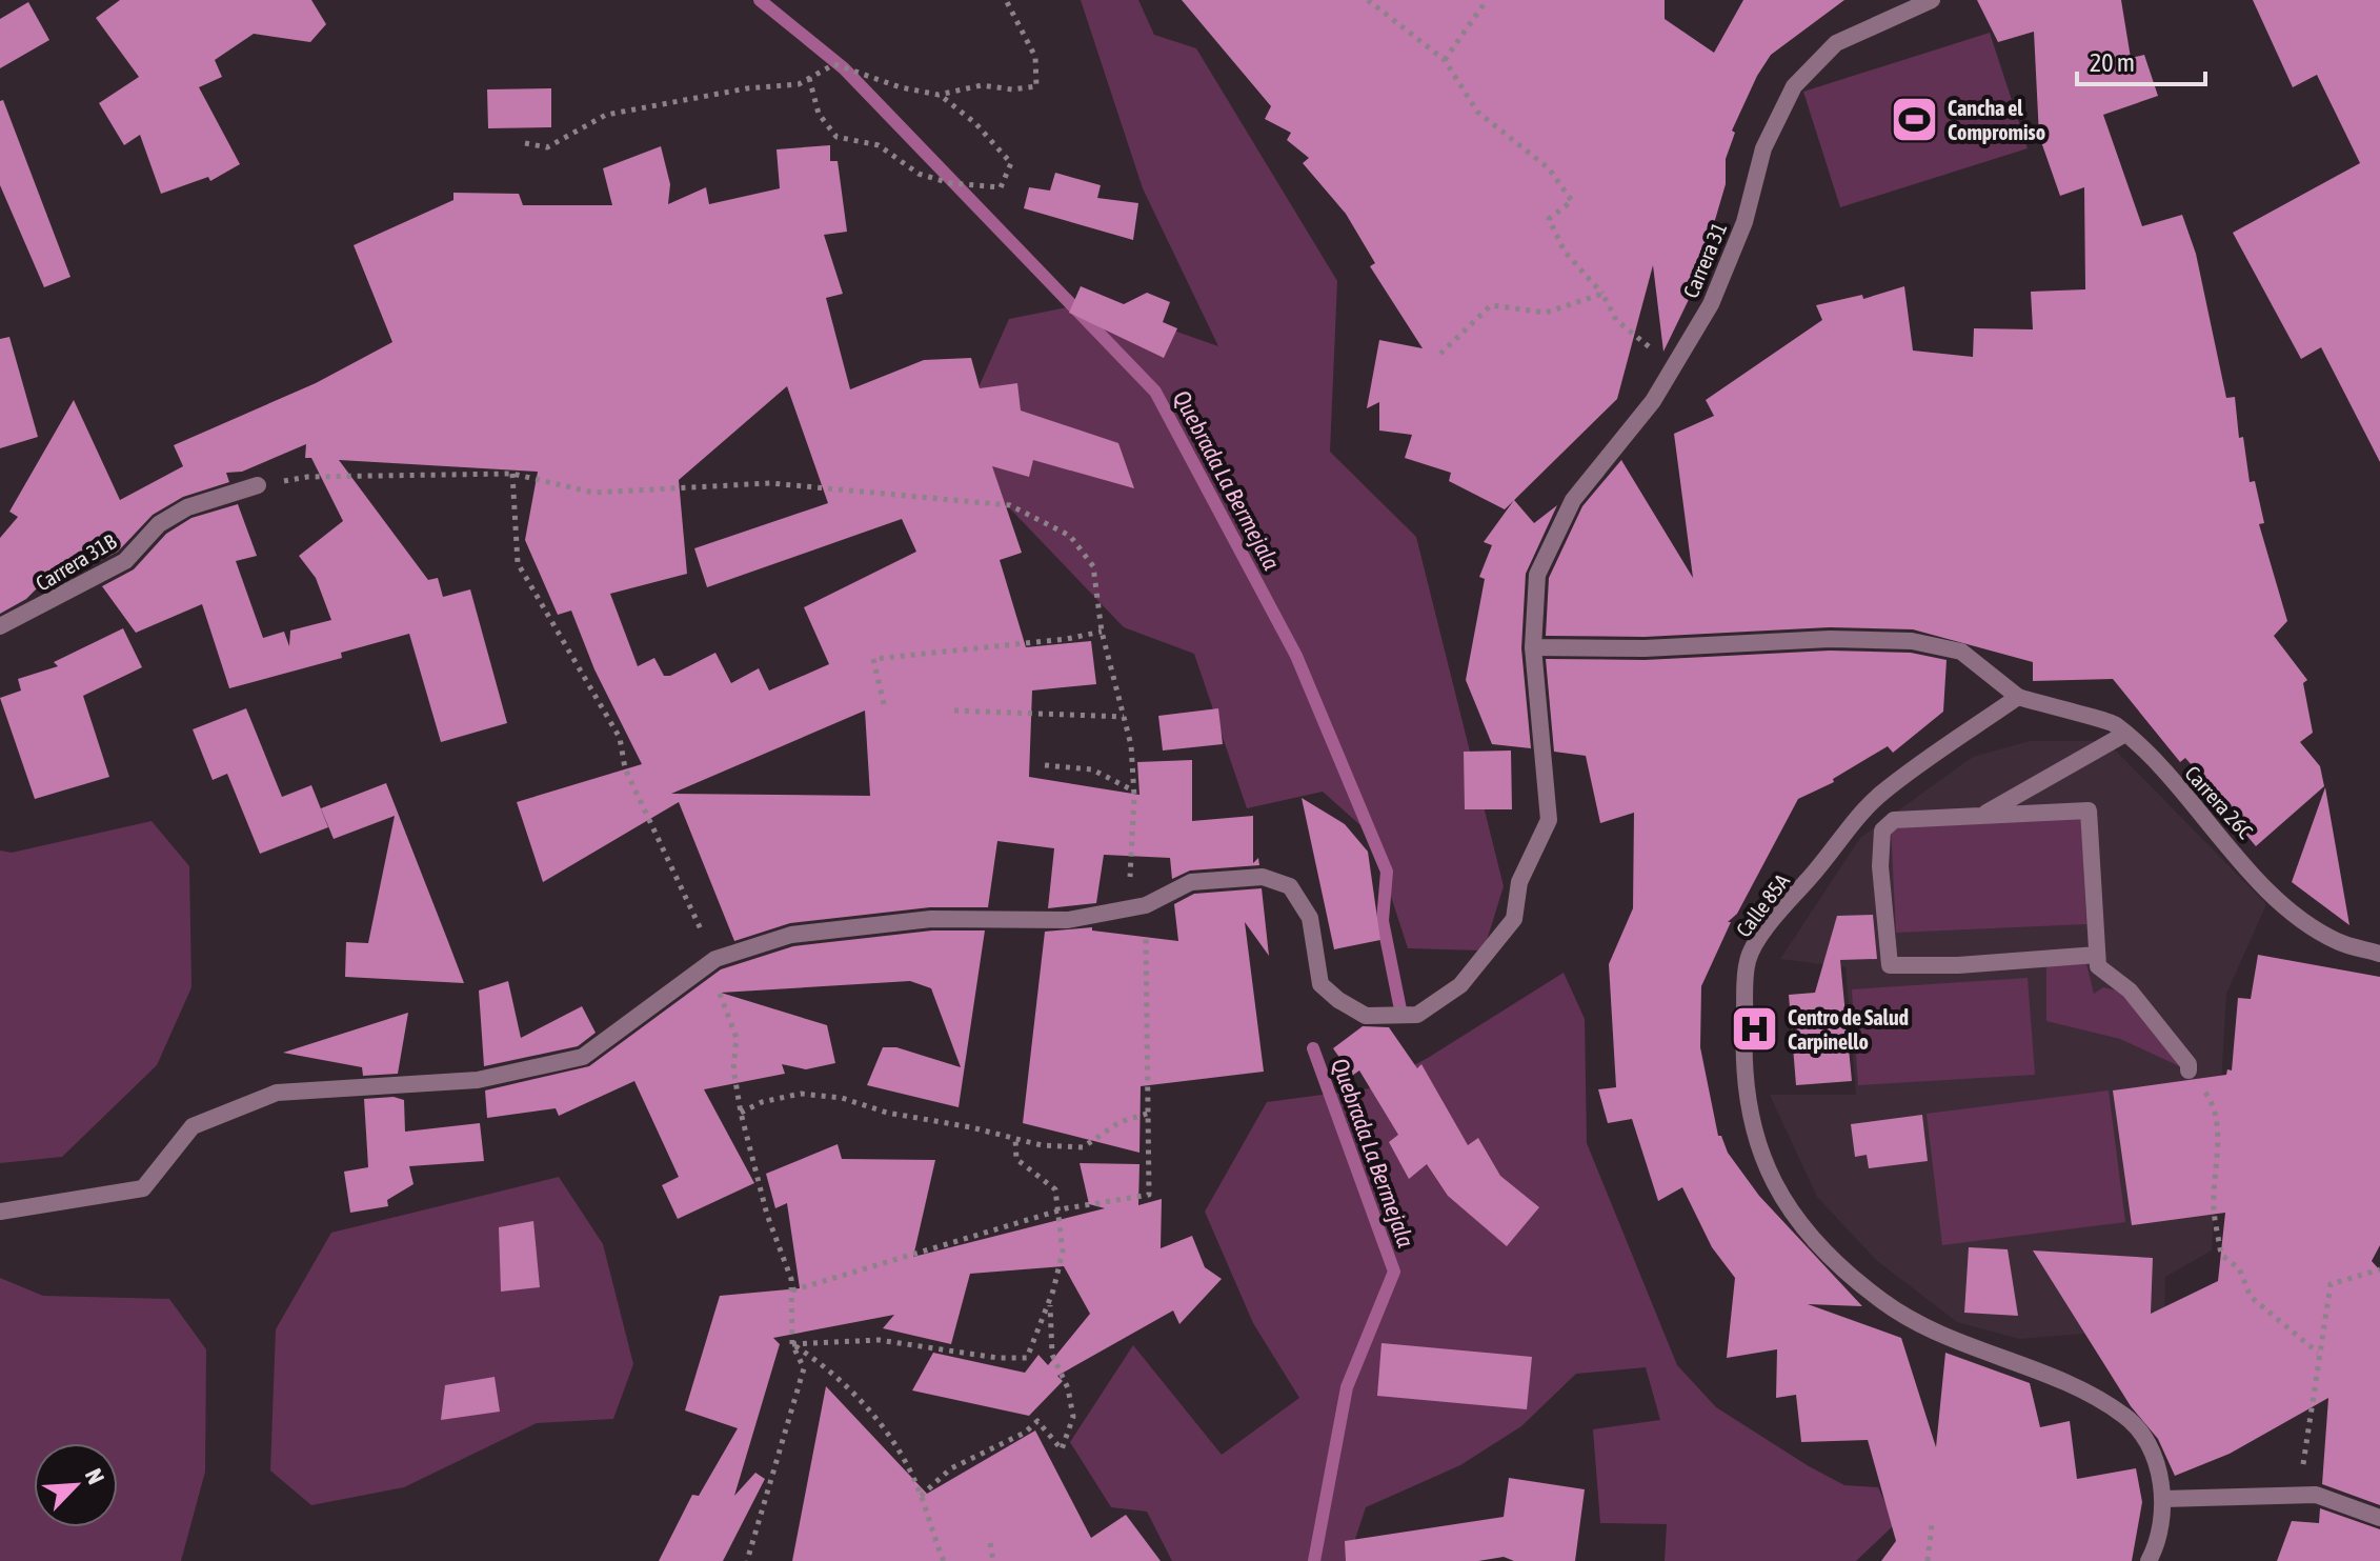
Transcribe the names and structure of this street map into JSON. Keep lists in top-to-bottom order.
{
  "streets": {
    "street": [
      "Carrera 31",
      "Carrera 31B",
      "Carrera 26C",
      "Calle 85A"
    ]
  },
  "crossings": [
    ["Carrera 26C", "Calle 85A"]
  ],
  "water": ["Quebrada La Bermejala"],
  "places": {
    "sports": ["Cancha el Compromiso"],
    "hospital": ["Centro de Salud Carpinello"]
  },
  "scale_bar": "20 m",
  "north": "top right"
}
